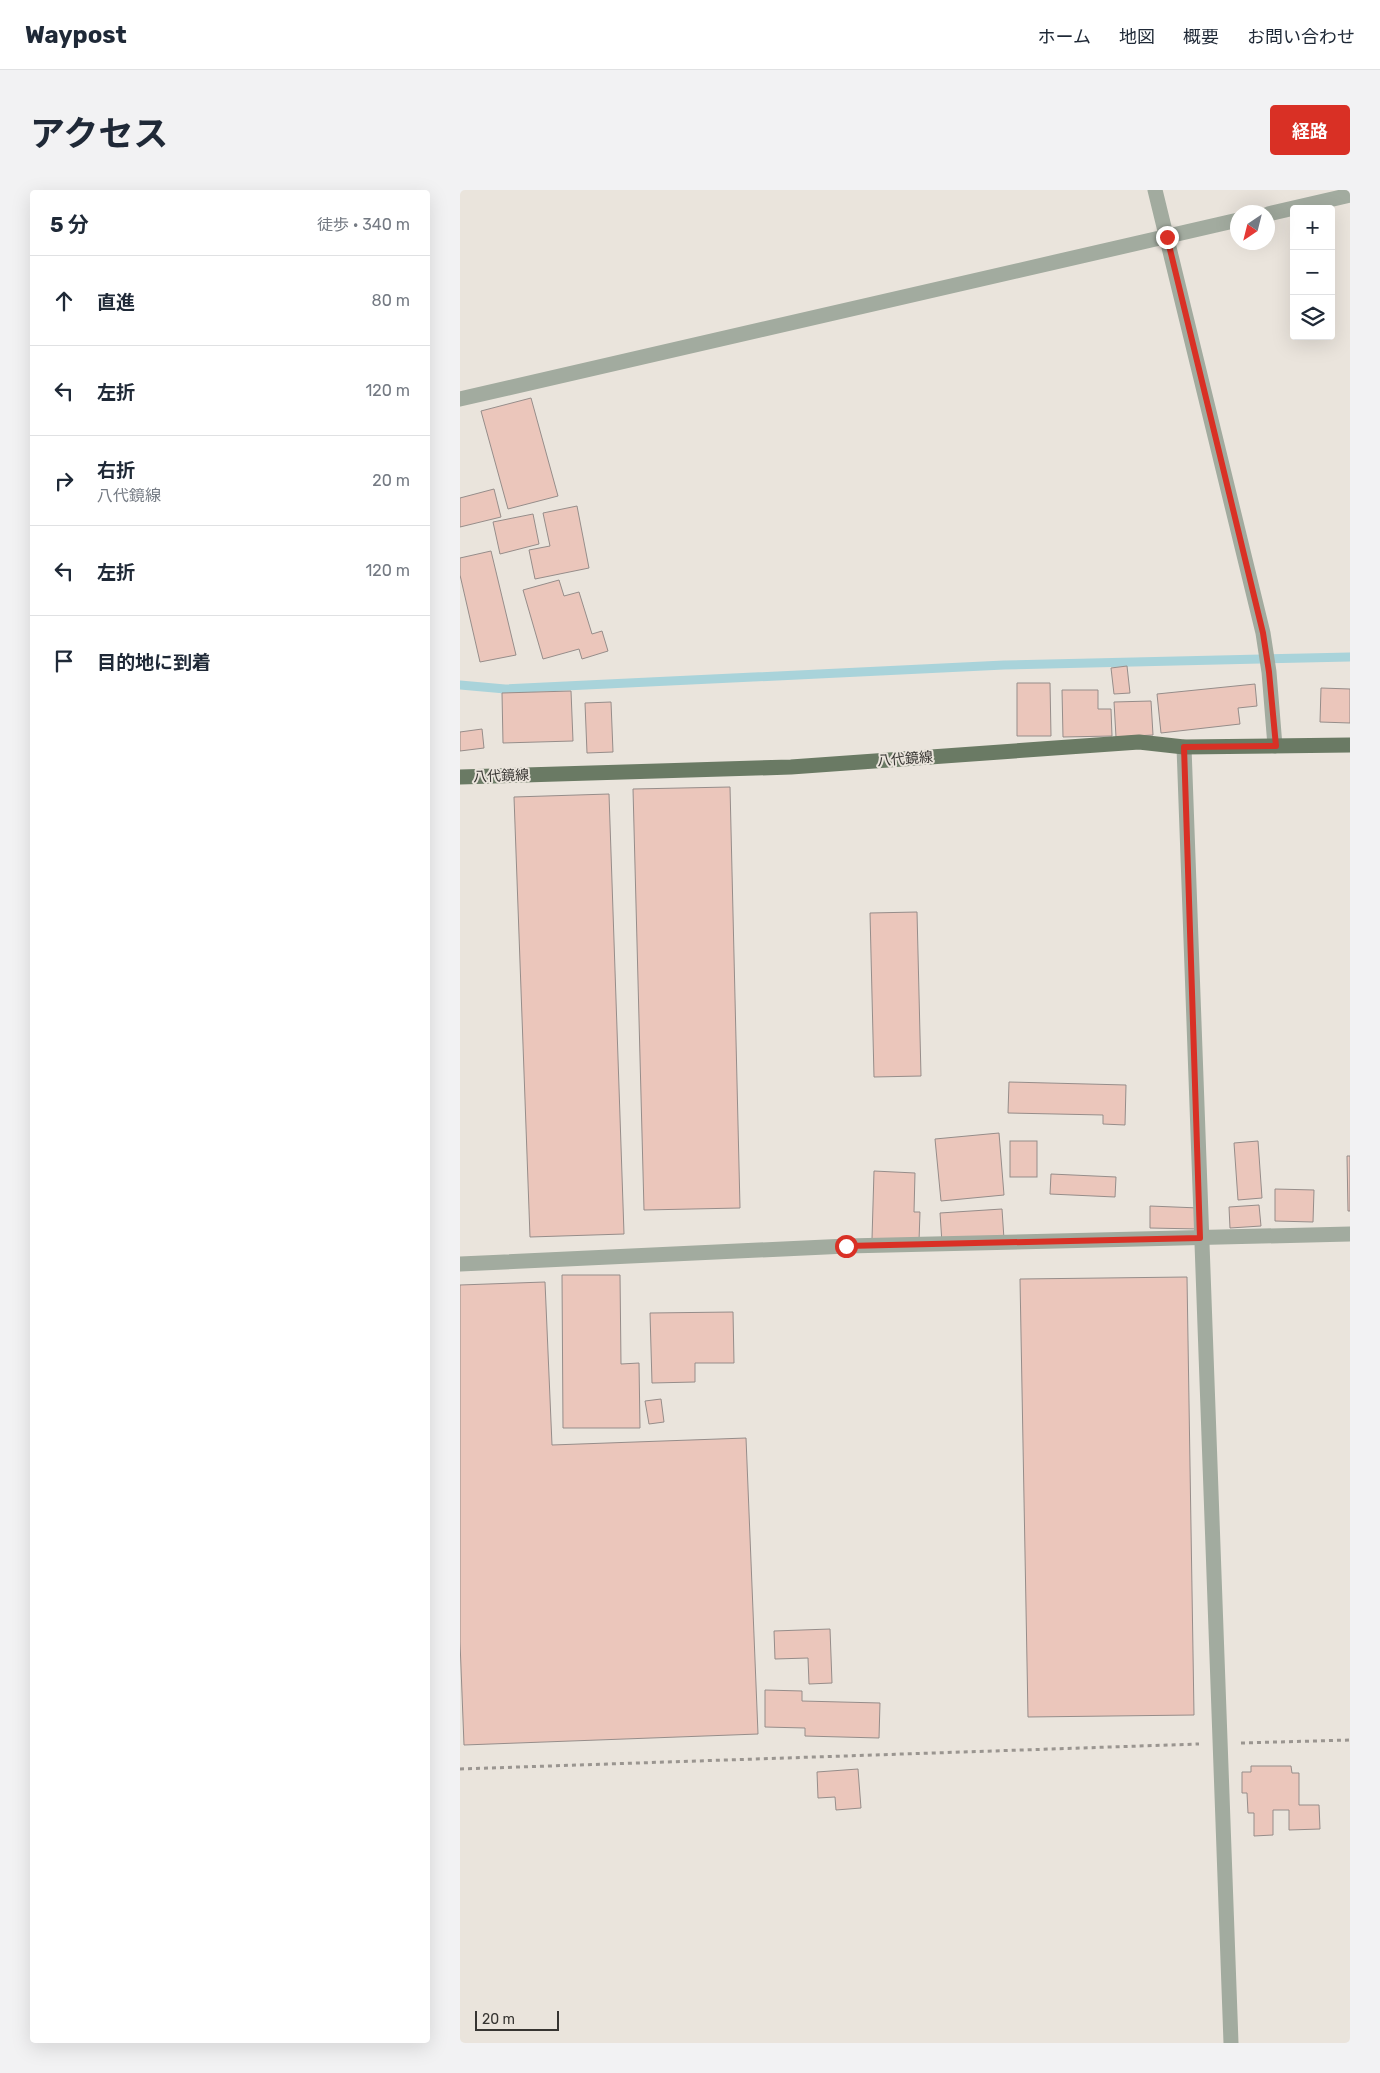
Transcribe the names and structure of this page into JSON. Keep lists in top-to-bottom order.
{
  "streets": {
    "main road": ["八代鏡線"]
  },
  "scale_bar": "20 m",
  "north": "bottom left",
  "page": {
    "header": "Waypost",
    "nav": [
      "ホーム",
      "地図",
      "概要",
      "お問い合わせ"
    ],
    "title": "アクセス",
    "buttons": "経路",
    "heading": ["5 分", "徒歩 · 340 m"],
    "map_buttons": ["+", "−"],
    "list": [
      ["直進", "80 m"],
      ["左折", "120 m"],
      ["右折", "八代鏡線", "20 m"],
      ["左折", "120 m"],
      "目的地に到着"
    ],
    "scale": "20 m"
  }
}
